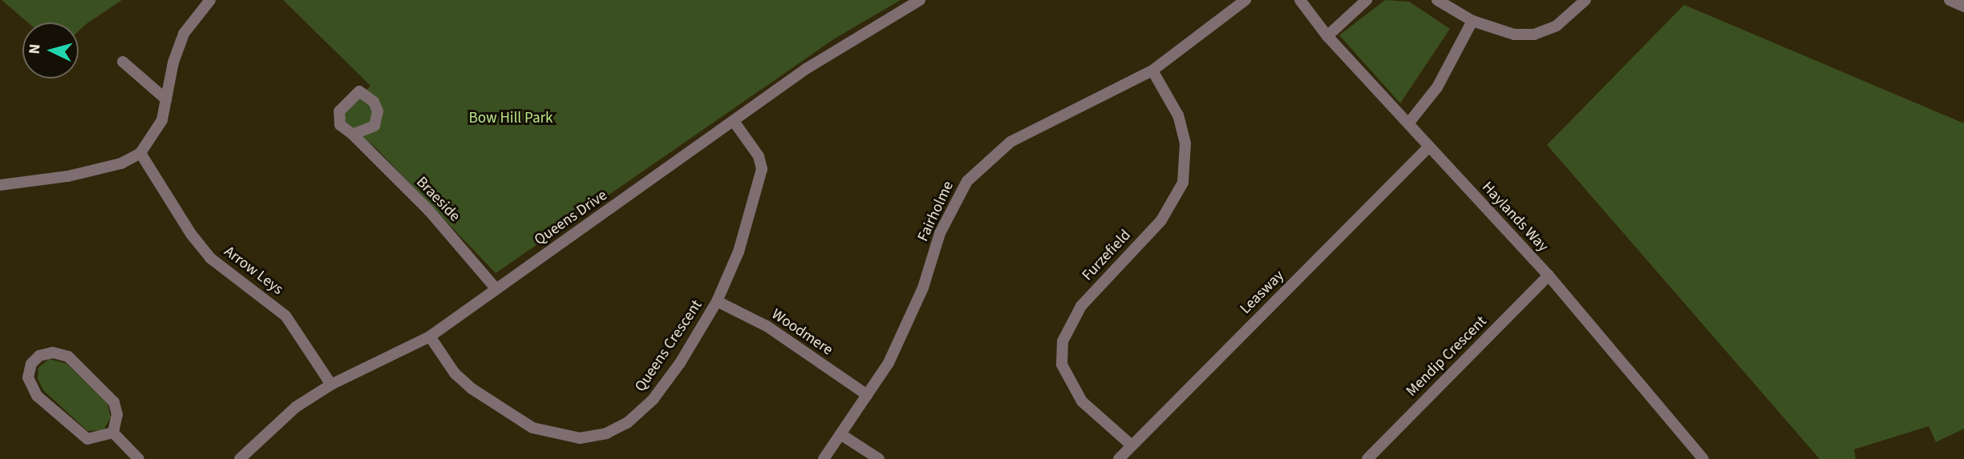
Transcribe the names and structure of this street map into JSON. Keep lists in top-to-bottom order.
{
  "streets": {
    "street": [
      "Braeside",
      "Fairholme",
      "Haylands Way",
      "Queens Drive",
      "Furzefield",
      "Arrow Leys",
      "Leasway",
      "Woodmere",
      "Queens Crescent",
      "Mendip Crescent"
    ]
  },
  "crossings": [
    ["Braeside", "Queens Drive"],
    ["Fairholme", "Furzefield"],
    ["Fairholme", "Woodmere"],
    ["Haylands Way", "Leasway"],
    ["Haylands Way", "Mendip Crescent"],
    ["Queens Drive", "Arrow Leys"],
    ["Queens Drive", "Queens Crescent"],
    ["Furzefield", "Leasway"],
    ["Woodmere", "Queens Crescent"]
  ],
  "parks": ["Bow Hill Park"],
  "north": "left"
}
